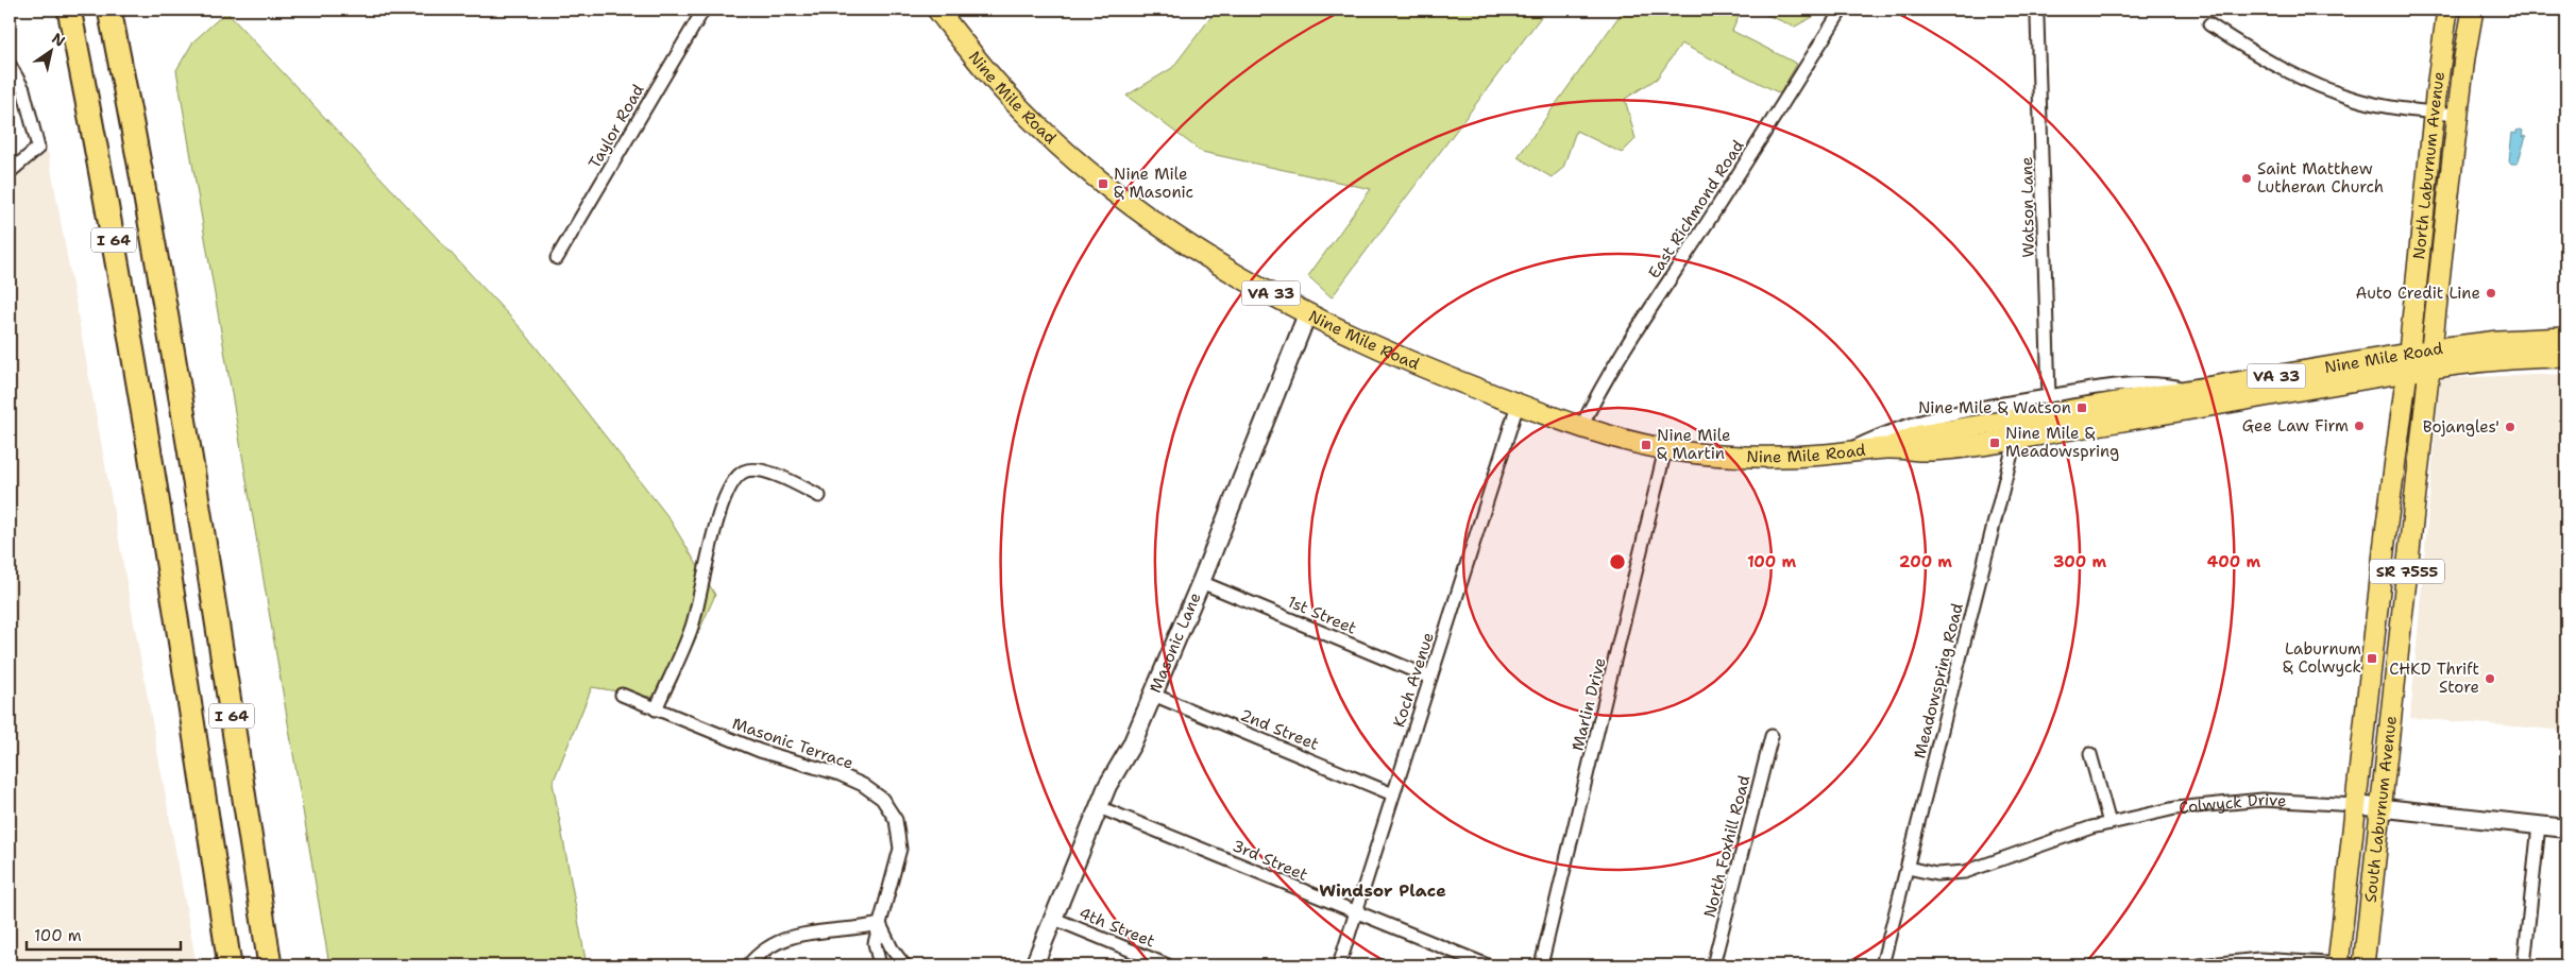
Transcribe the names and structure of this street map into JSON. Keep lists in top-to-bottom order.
{
  "streets": {
    "highway": ["I 64"],
    "main road": [
      "Nine Mile Road",
      "North Laburnum Avenue",
      "VA 33",
      "SR 7555",
      "Masonic Lane",
      "Colwyck Drive",
      "South Laburnum Avenue"
    ],
    "street": [
      "Taylor Road",
      "Watson Lane",
      "East Richmond Road",
      "1st Street",
      "Koch Avenue",
      "Meadowspring Road",
      "Marlin Drive",
      "2nd Street",
      "Masonic Terrace",
      "North Foxhill Road",
      "3rd Street",
      "4th Street"
    ]
  },
  "crossings": [
    ["Nine Mile Road", "North Laburnum Avenue"],
    ["Nine Mile Road", "East Richmond Road"],
    ["Nine Mile Road", "Masonic Lane"],
    ["Nine Mile Road", "Koch Avenue"],
    ["Nine Mile Road", "Meadowspring Road"],
    ["Nine Mile Road", "Marlin Drive"],
    ["Nine Mile Road", "South Laburnum Avenue"],
    ["North Laburnum Avenue", "South Laburnum Avenue"],
    ["1st Street", "Masonic Lane"],
    ["1st Street", "Koch Avenue"],
    ["Masonic Lane", "2nd Street"],
    ["Masonic Lane", "3rd Street"],
    ["Masonic Lane", "4th Street"],
    ["Koch Avenue", "2nd Street"],
    ["Koch Avenue", "3rd Street"],
    ["Meadowspring Road", "Colwyck Drive"],
    ["Colwyck Drive", "South Laburnum Avenue"]
  ],
  "districts": ["Windsor Place"],
  "places": {
    "other": [
      "Saint Matthew Lutheran Church",
      "Auto Credit Line",
      "Gee Law Firm",
      "Bojangles'",
      "CHKD Thrift Store"
    ],
    "transit": [
      "Nine Mile & Masonic",
      "Nine Mile & Watson",
      "Nine Mile & Meadowspring",
      "Nine Mile & Martin",
      "Laburnum & Colwyck"
    ]
  },
  "scale_bar": "100 m",
  "north": "top right",
  "rings": [
    "100 m",
    "200 m",
    "300 m",
    "400 m"
  ]
}
